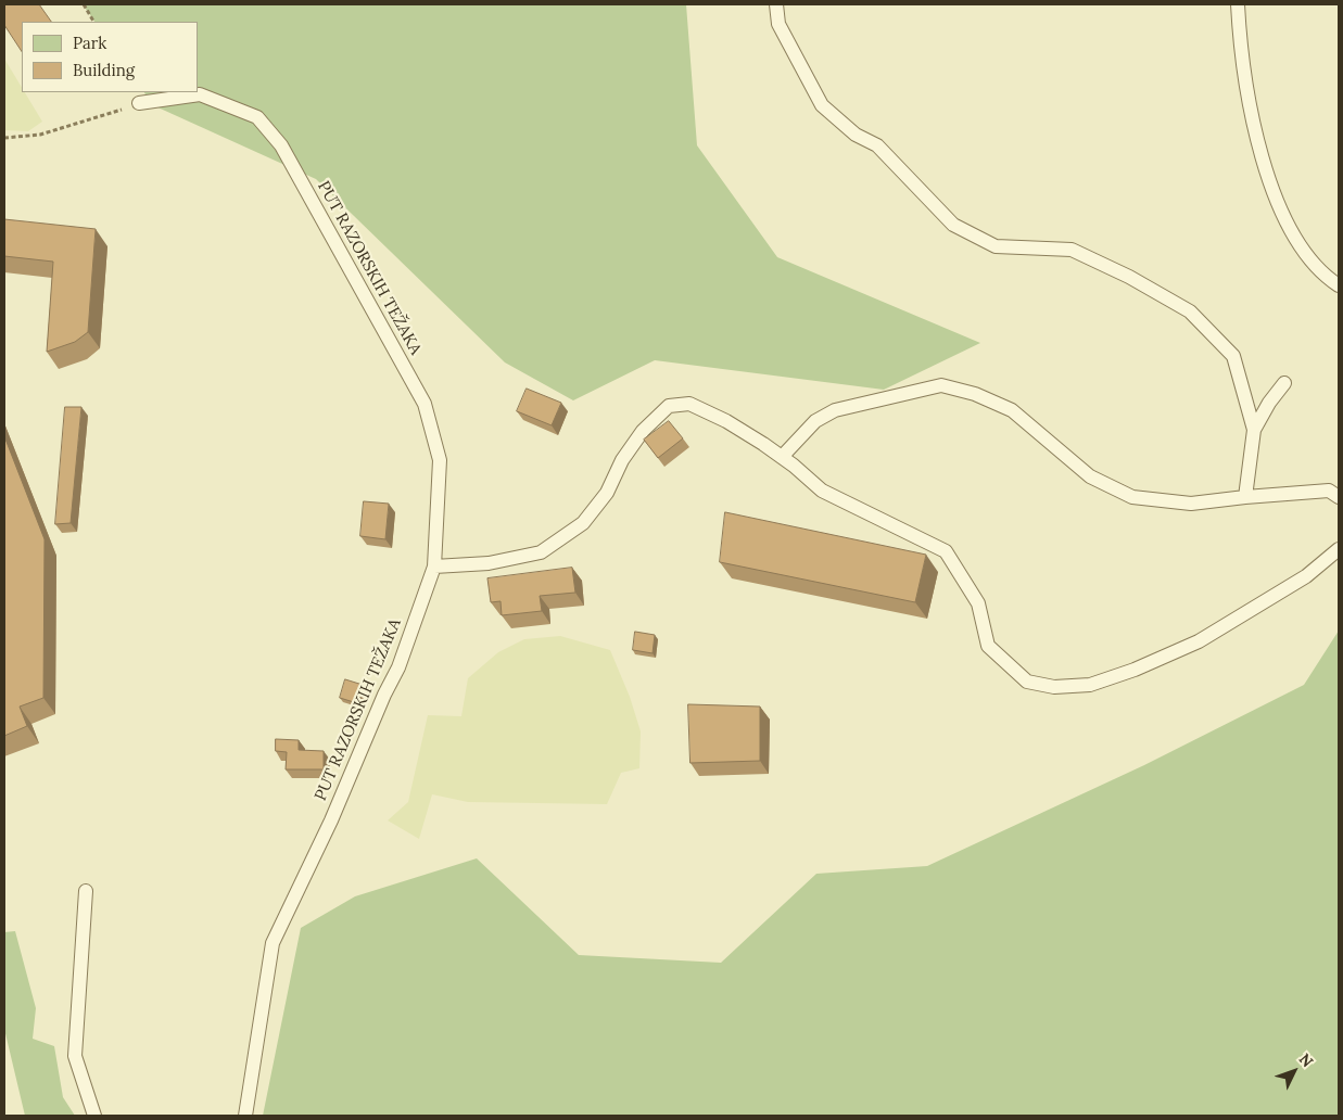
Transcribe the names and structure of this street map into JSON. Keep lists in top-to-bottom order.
{
  "streets": {
    "lane": ["PUT RAZORSKIH TEŽAKA"]
  },
  "legend": ["Park", "Building"],
  "north": "top right"
}
